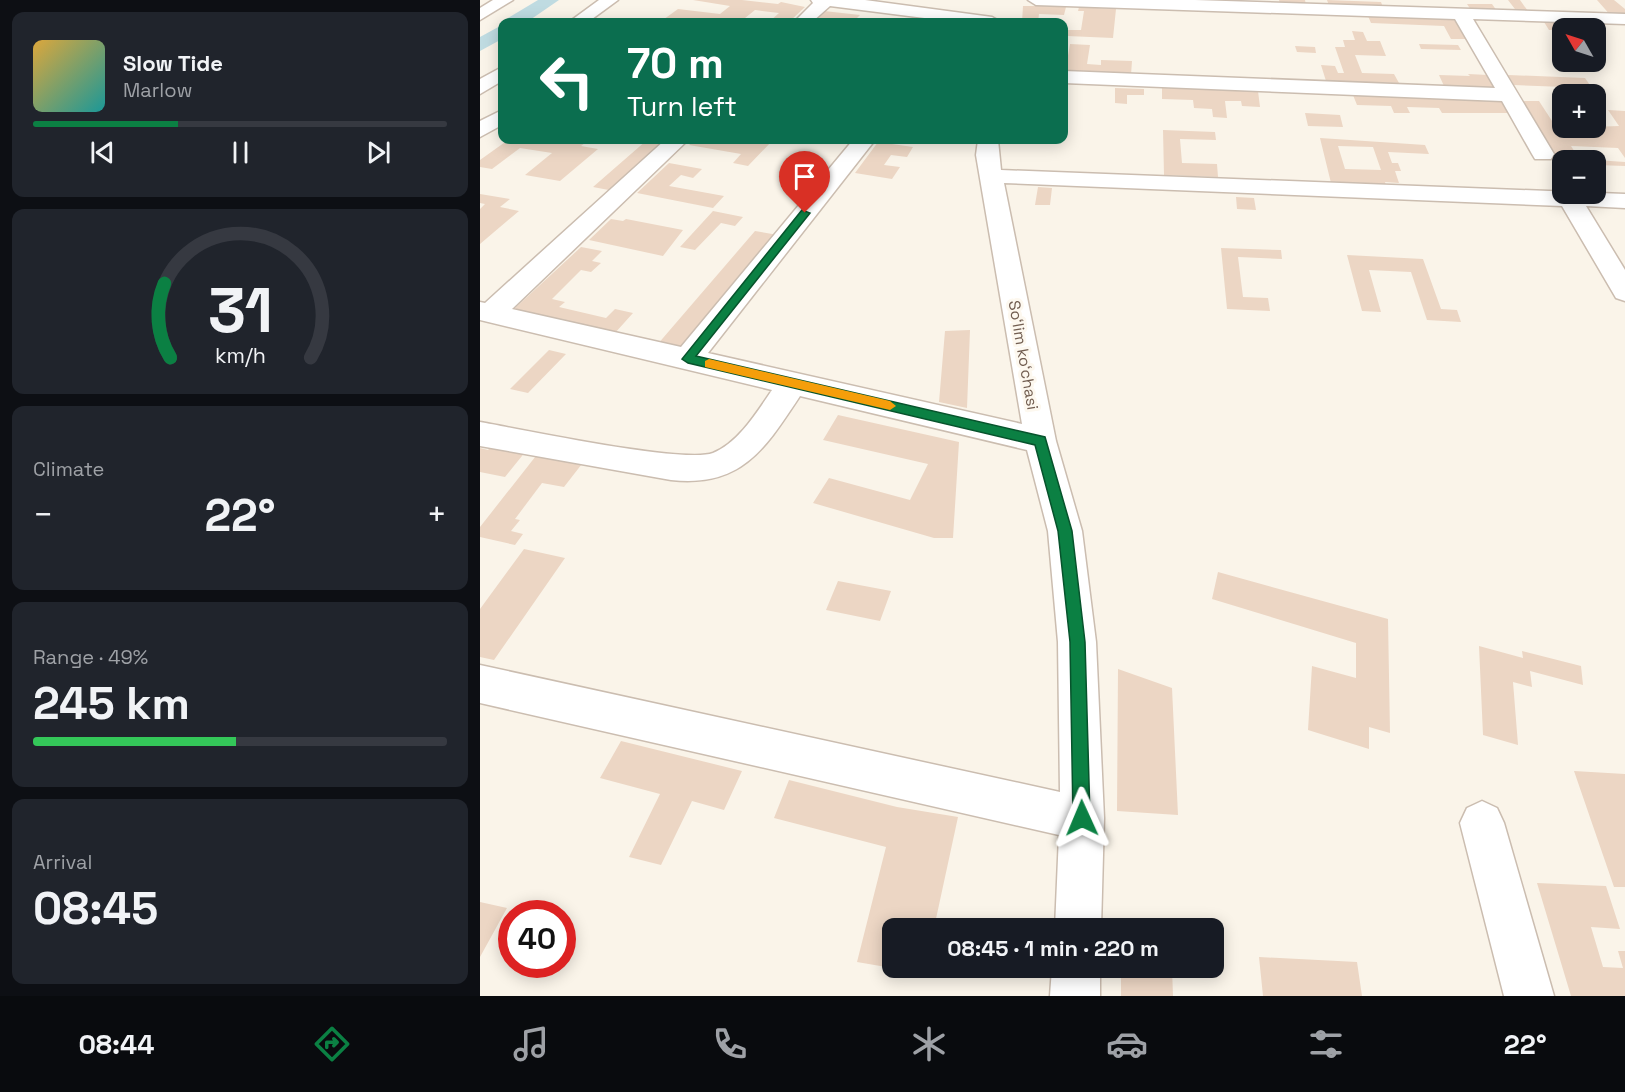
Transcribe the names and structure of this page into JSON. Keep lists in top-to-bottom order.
{
  "streets": {
    "street": ["Soʻlim koʻchasi"]
  },
  "north": "top left",
  "page": {
    "map_buttons": ["+", "−"],
    "turn": ["70 m", "Turn left"],
    "song": ["Slow Tide", "Marlow"],
    "tile": [
      "Climate",
      ["Range · 49%", "245 km"],
      ["Arrival", "08:45"]
    ],
    "heat": ["−", "22°", "+"],
    "limit": "40",
    "trip": "08:45 · 1 min · 220 m",
    "tabs": ["08:44", "22°"],
    "gauge": ["31", "km/h"]
  }
}
